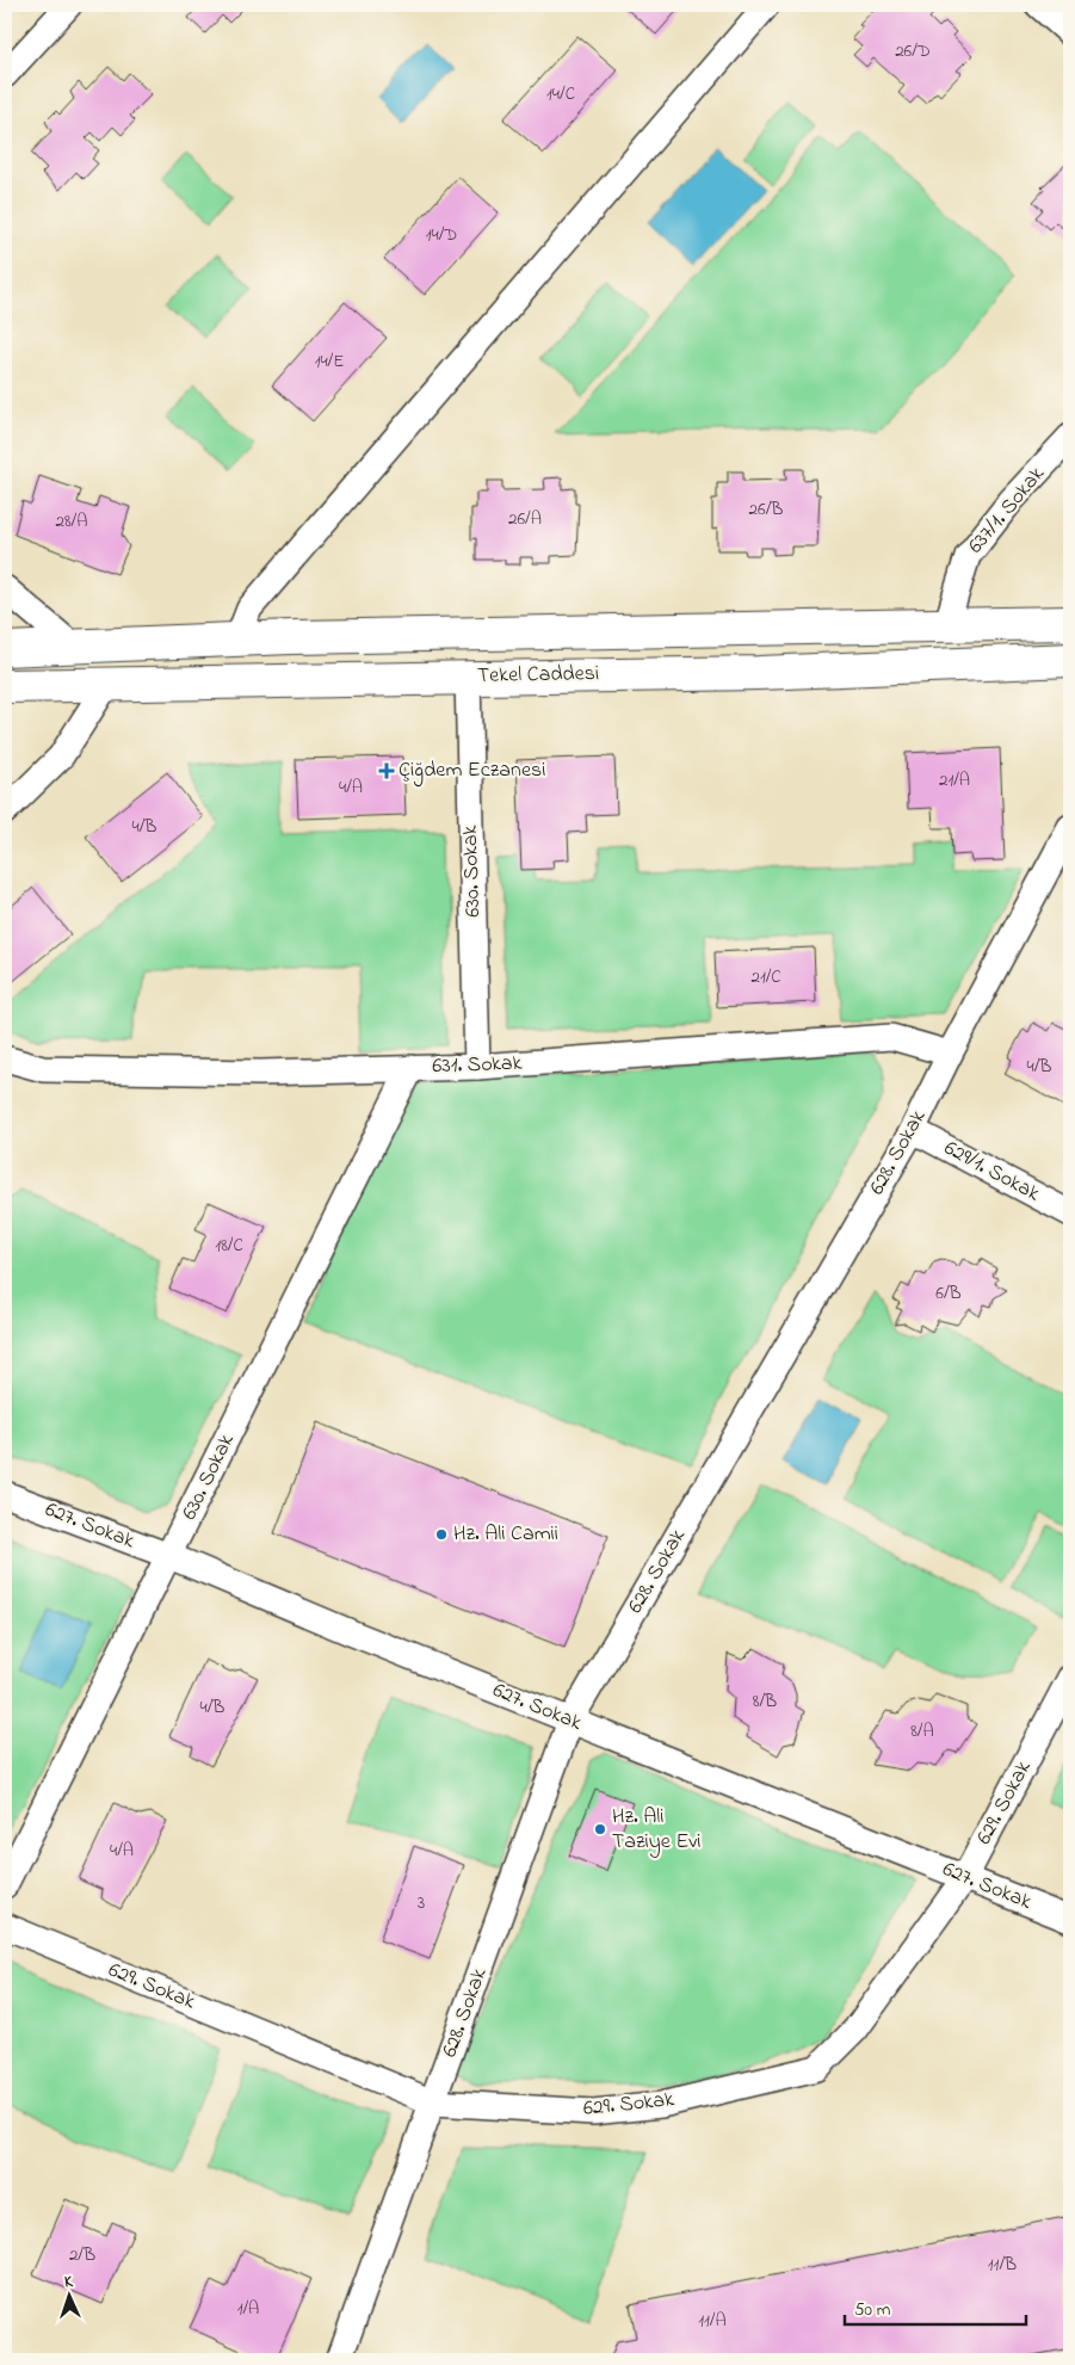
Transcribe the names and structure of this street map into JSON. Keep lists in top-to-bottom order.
{
  "streets": {
    "main road": ["Tekel Caddesi"],
    "street": [
      "637/1. Sokak",
      "630. Sokak",
      "631. Sokak",
      "628. Sokak",
      "629/1. Sokak",
      "627. Sokak",
      "629. Sokak"
    ]
  },
  "crossings": [
    ["Tekel Caddesi", "630. Sokak"],
    ["630. Sokak", "631. Sokak"],
    ["630. Sokak", "627. Sokak"],
    ["631. Sokak", "628. Sokak"],
    ["628. Sokak", "629/1. Sokak"],
    ["628. Sokak", "627. Sokak"],
    ["628. Sokak", "629. Sokak"],
    ["627. Sokak", "629. Sokak"]
  ],
  "places": {
    "health": ["Çiğdem Eczanesi"],
    "other": ["Hz. Ali Camii", "Hz. Ali Taziye Evi"]
  },
  "house_numbers": [
    "26/D",
    "14/C",
    "14/D",
    "14/E",
    "26/B",
    "26/A",
    "28/A",
    "21/A",
    "4/A",
    "4/B",
    "21/C",
    "4/B",
    "18/C",
    "6/B",
    "8/B",
    "4/B",
    "8/A",
    "4/A",
    "3",
    "2/B",
    "11/B",
    "1/A",
    "11/A"
  ],
  "scale_bar": "50 m",
  "north": "top"
}
